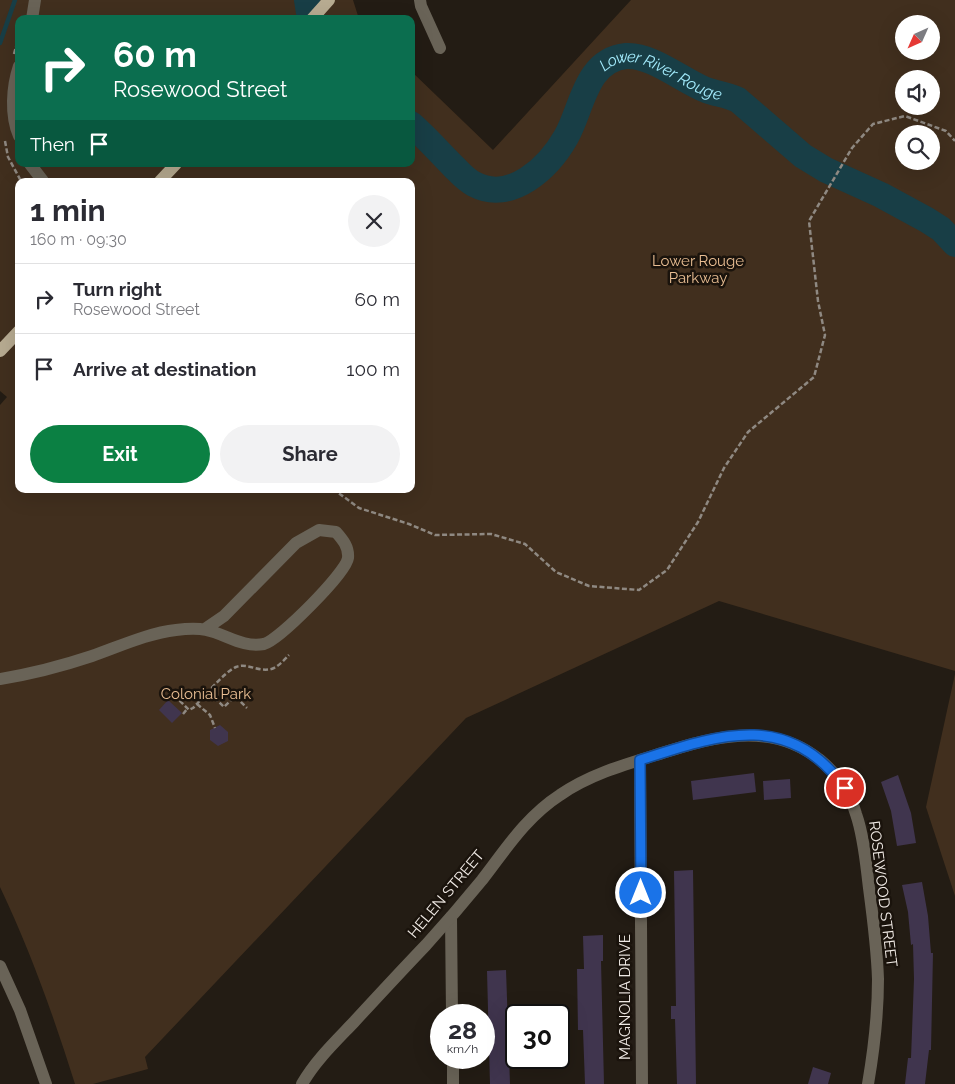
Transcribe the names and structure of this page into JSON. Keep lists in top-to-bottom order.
{
  "streets": {
    "street": ["HELEN STREET", "ROSEWOOD STREET", "MAGNOLIA DRIVE"]
  },
  "crossings": [
    ["HELEN STREET", "ROSEWOOD STREET"],
    ["HELEN STREET", "MAGNOLIA DRIVE"],
    ["ROSEWOOD STREET", "MAGNOLIA DRIVE"]
  ],
  "water": ["Lower River Rouge"],
  "parks": ["Lower Rouge Parkway", "Colonial Park"],
  "north": "bottom left",
  "page": {
    "turn": ["60 m", "Rosewood Street"],
    "then": "Then",
    "heading": ["1 min", "160 m · 09:30"],
    "list": [
      {
        "name": "Turn right",
        "note": "Rosewood Street",
        "value": "60 m"
      },
      {
        "name": "Arrive at destination",
        "value": "100 m"
      }
    ],
    "buttons": ["Exit", "Share"],
    "speed": "28 km/h",
    "limit": "30"
  }
}
